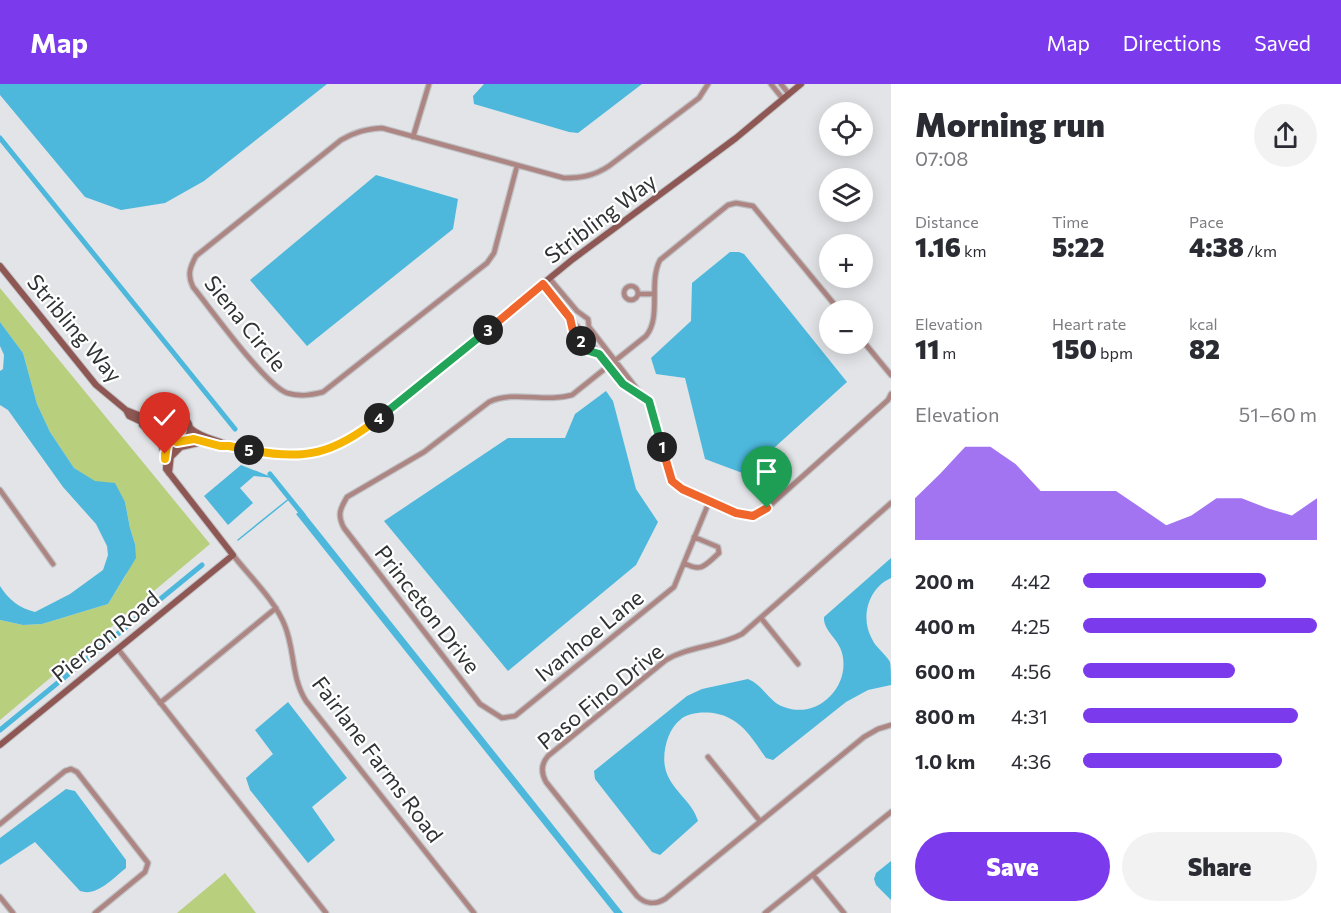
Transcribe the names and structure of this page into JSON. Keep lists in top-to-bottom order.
{
  "streets": {
    "street": [
      "Stribling Way",
      "Siena Circle",
      "Princeton Drive",
      "Ivanhoe Lane",
      "Pierson Road",
      "Paso Fino Drive",
      "Fairlane Farms Road"
    ]
  },
  "crossings": [
    ["Stribling Way", "Fairlane Farms Road"],
    ["Princeton Drive", "Ivanhoe Lane"],
    ["Pierson Road", "Fairlane Farms Road"]
  ],
  "page": {
    "header": "Map",
    "nav": ["Map", "Directions", "Saved"],
    "heading": ["Morning run", "07:08"],
    "map_buttons": ["+", "−"],
    "stats": [
      ["Distance", "1.16 km"],
      ["Time", "5:22"],
      ["Pace", "4:38 /km"],
      ["Elevation", "11 m"],
      ["Heart rate", "150 bpm"],
      ["kcal", "82"]
    ],
    "pins": [
      "3",
      "2",
      "4",
      "1",
      "5"
    ],
    "chart": ["Elevation", "51–60 m"],
    "list": [
      {
        "name": "200 m",
        "note": "4:42"
      },
      {
        "name": "400 m",
        "note": "4:25"
      },
      {
        "name": "600 m",
        "note": "4:56"
      },
      {
        "name": "800 m",
        "note": "4:31"
      },
      {
        "name": "1.0 km",
        "note": "4:36"
      }
    ],
    "buttons": ["Save", "Share"]
  }
}
